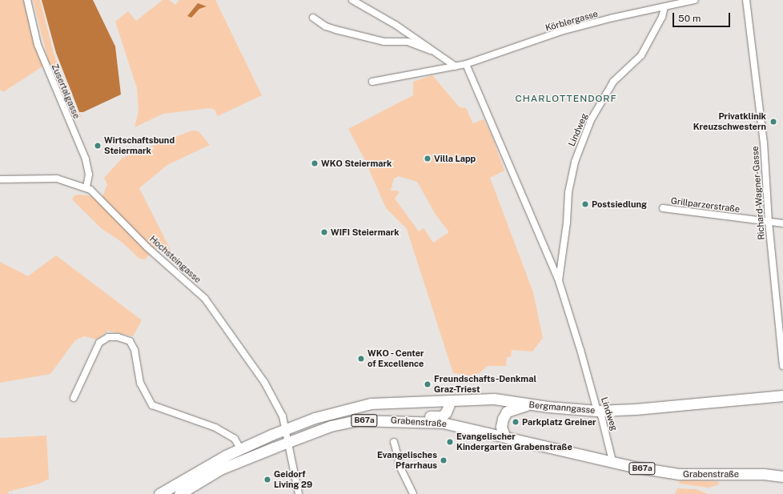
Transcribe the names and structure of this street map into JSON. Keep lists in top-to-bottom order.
{
  "streets": {
    "main road": ["Bergmanngasse", "B67a", "Grabenstraße"],
    "street": [
      "Körblergasse",
      "Zusertalgasse",
      "Lindweg",
      "Richard-Wagner-Gasse",
      "Grillparzerstraße",
      "Hochsteingasse"
    ]
  },
  "crossings": [
    ["Körblergasse", "Lindweg"],
    ["Zusertalgasse", "Hochsteingasse"],
    ["Lindweg", "Bergmanngasse"],
    ["Lindweg", "Grabenstraße"],
    ["Richard-Wagner-Gasse", "Grillparzerstraße"],
    ["Hochsteingasse", "Bergmanngasse"],
    ["Hochsteingasse", "B67a"],
    ["Hochsteingasse", "Grabenstraße"],
    ["Bergmanngasse", "B67a"]
  ],
  "districts": ["CHARLOTTENDORF"],
  "places": [
    "Privatklinik Kreuzschwestern",
    "Wirtschaftsbund Steiermark",
    "Villa Lapp",
    "WKO Steiermark",
    "Postsiedlung",
    "WIFI Steiermark",
    "WKO - Center of Excellence",
    "Freundschafts-Denkmal Graz-Triest",
    "Parkplatz Greiner",
    "Evangelischer Kindergarten Grabenstraße",
    "Evangelisches Pfarrhaus",
    "Geidorf Living 29"
  ],
  "scale_bar": "50 m"
}
